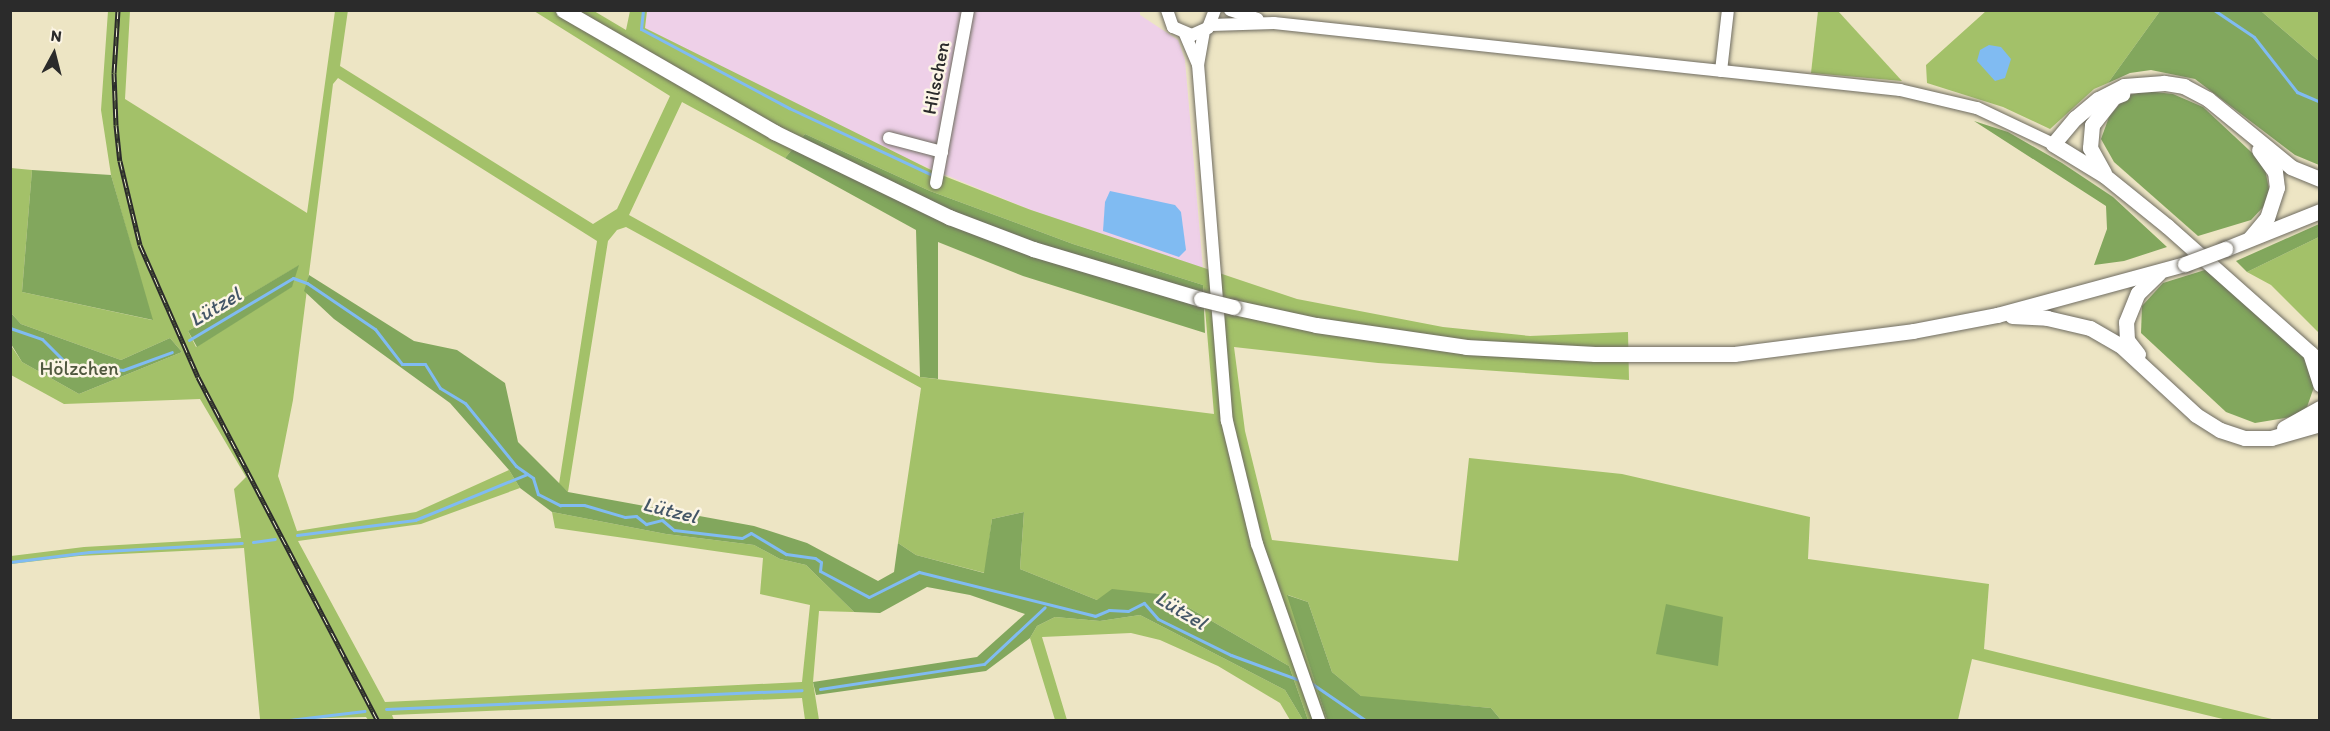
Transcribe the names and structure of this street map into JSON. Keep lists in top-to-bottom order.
{
  "streets": {
    "street": ["Hilschen"]
  },
  "water": ["Lützel"],
  "parks": ["Hölzchen"],
  "north": "top"
}
